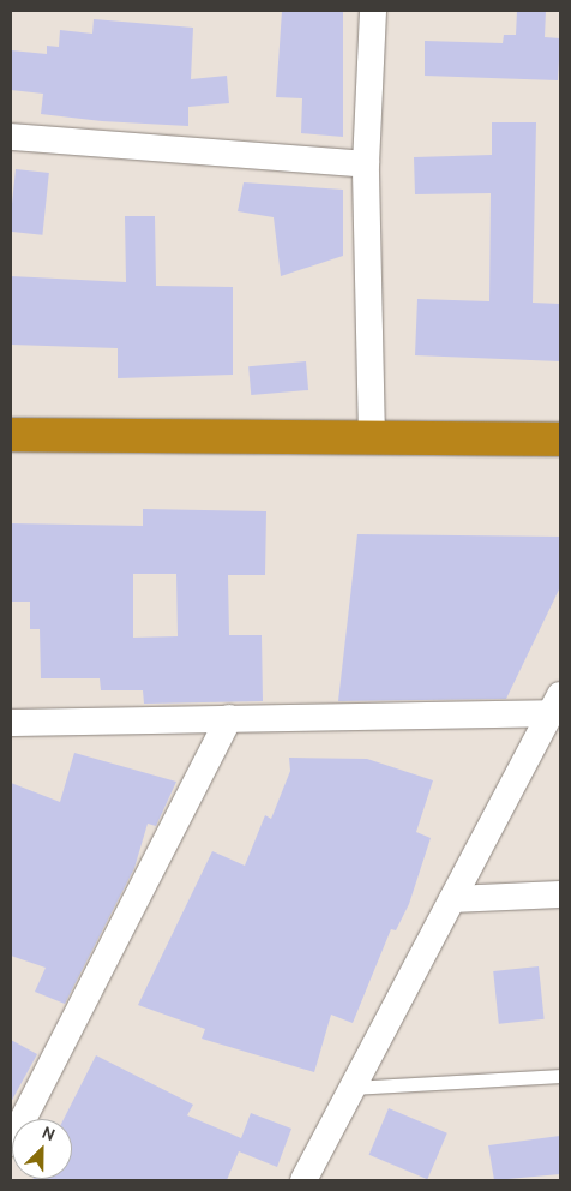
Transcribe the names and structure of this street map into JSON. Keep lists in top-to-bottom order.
{
  "north": "top right"
}
